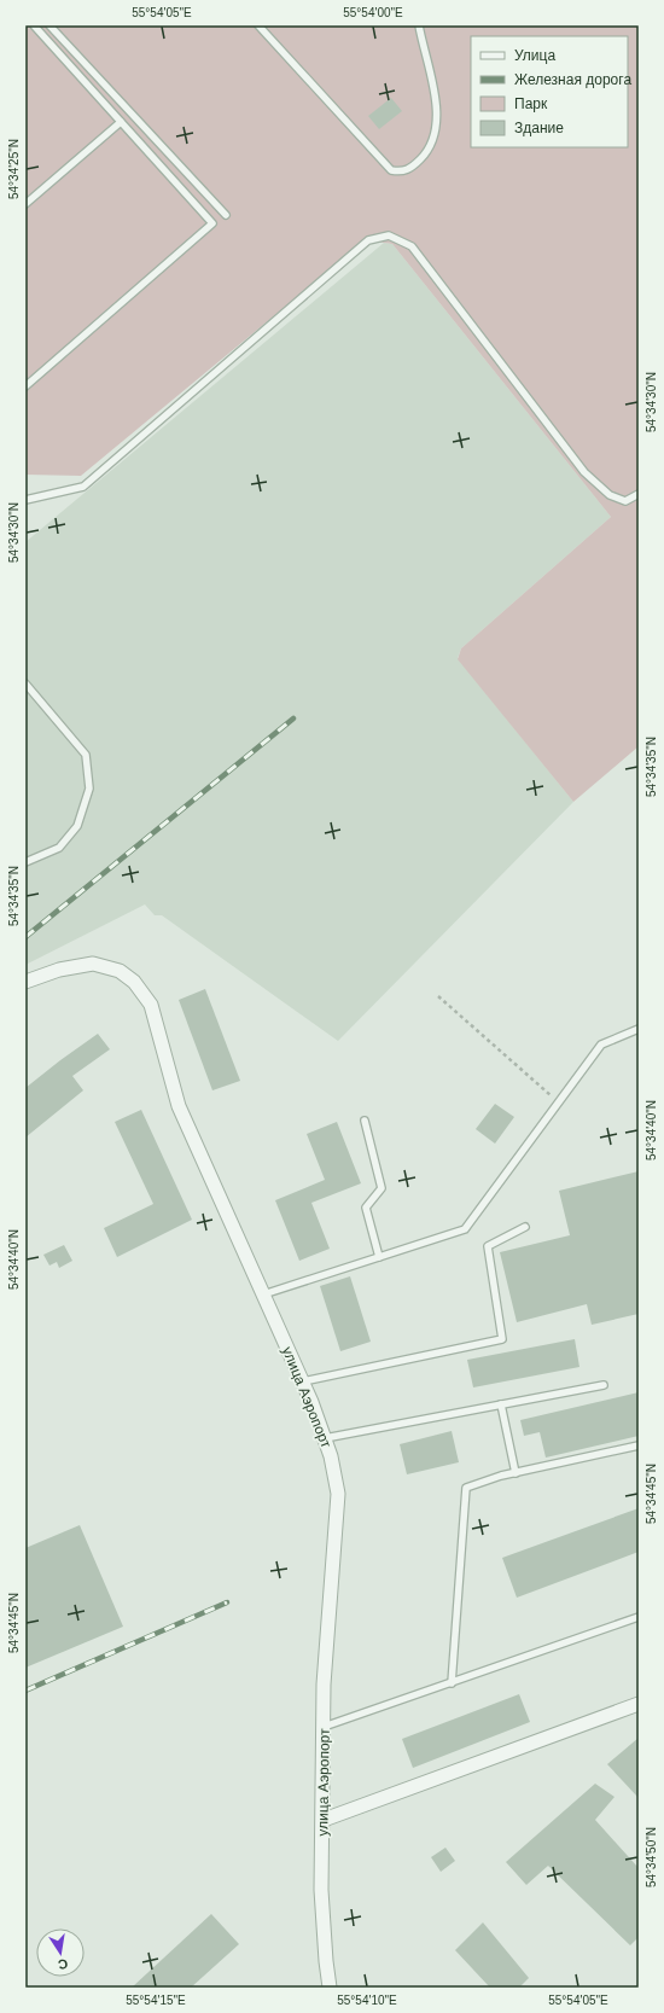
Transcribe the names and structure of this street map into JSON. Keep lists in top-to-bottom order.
{
  "streets": {
    "street": ["улица Аэропорт"]
  },
  "legend": [
    "Улица",
    "Железная дорога",
    "Парк",
    "Здание"
  ],
  "north": "bottom",
  "coordinates": [
    "55°54'05\"E",
    "55°54'00\"E",
    "54°34'25\"N",
    "54°34'30\"N",
    "54°34'35\"N",
    "54°34'40\"N",
    "54°34'45\"N",
    "54°34'50\"N",
    "55°54'15\"E",
    "55°54'10\"E"
  ]
}
